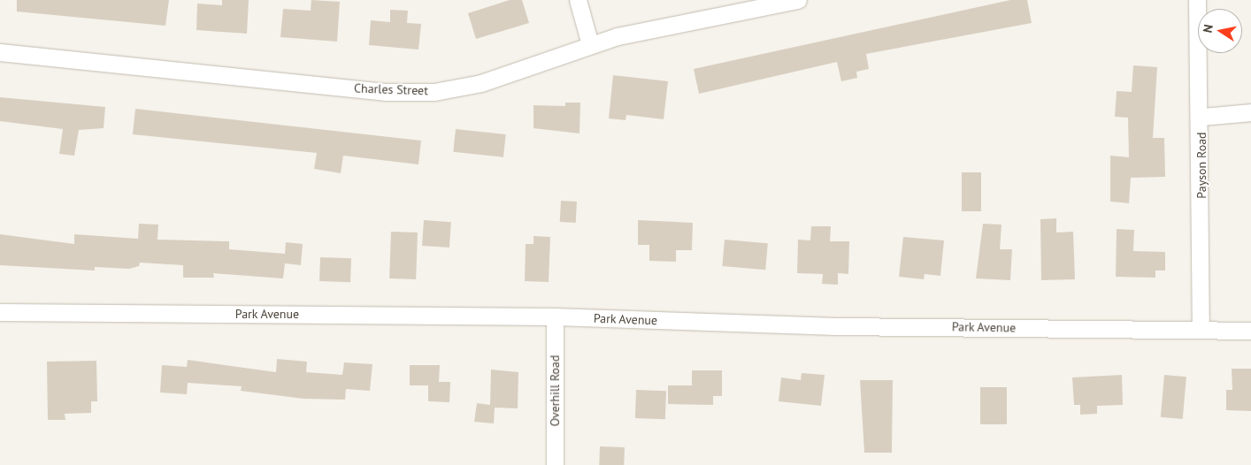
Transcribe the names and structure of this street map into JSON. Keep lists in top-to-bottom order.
{
  "streets": {
    "street": [
      "Charles Street",
      "Payson Road",
      "Park Avenue",
      "Overhill Road"
    ]
  },
  "crossings": [
    ["Payson Road", "Park Avenue"],
    ["Park Avenue", "Overhill Road"]
  ],
  "north": "left"
}
